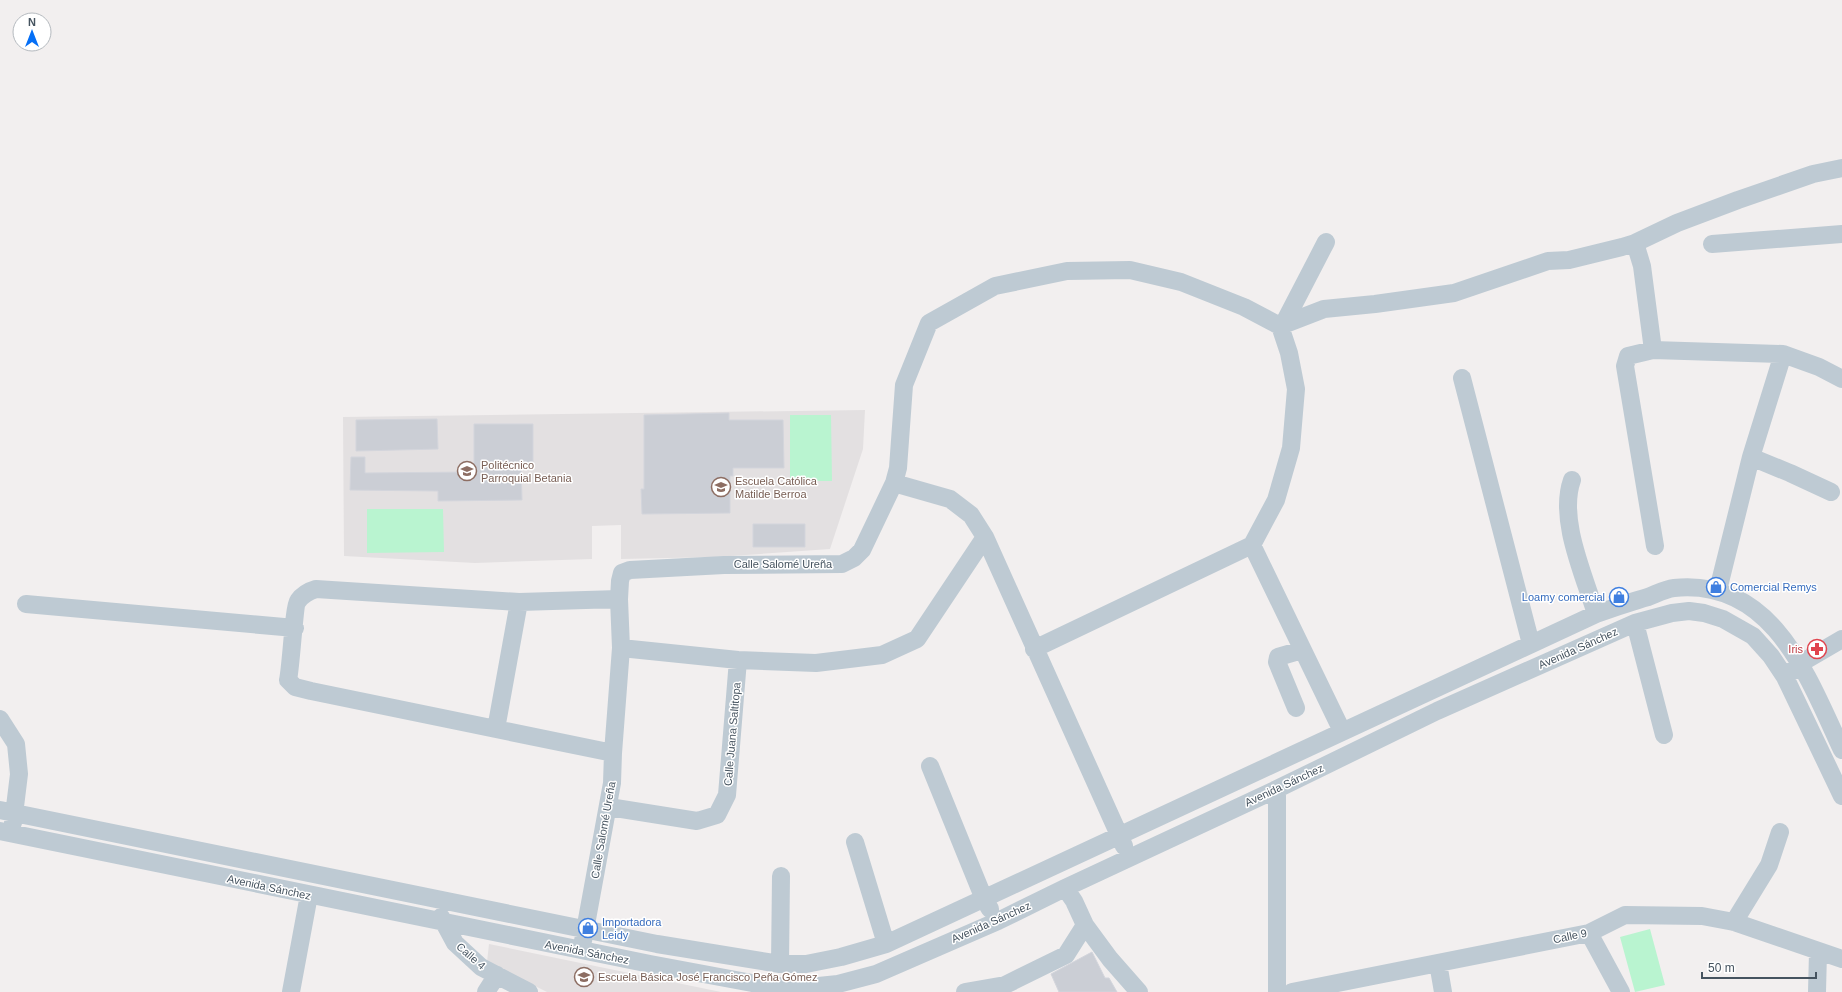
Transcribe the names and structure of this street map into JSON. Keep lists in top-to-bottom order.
{
  "streets": {
    "street": [
      "Calle Salomé Ureña",
      "Avenida Sánchez",
      "Calle Juana Saltitopa",
      "Calle 9",
      "Calle 4"
    ]
  },
  "crossings": [
    ["Calle Salomé Ureña", "Avenida Sánchez"],
    ["Calle Salomé Ureña", "Calle Juana Saltitopa"],
    ["Avenida Sánchez", "Calle 4"]
  ],
  "places": {
    "school or university": ["Politécnico Parroquial Betania", "Escuela Católica Matilde Berroa", "Escuela Básica José Francisco Peña Gómez"],
    "shop": ["Comercial Remys", "Loamy comercial", "Importadora Leidy"],
    "pharmacy": ["Iris"]
  },
  "scale_bar": "50 m",
  "north": "top"
}
